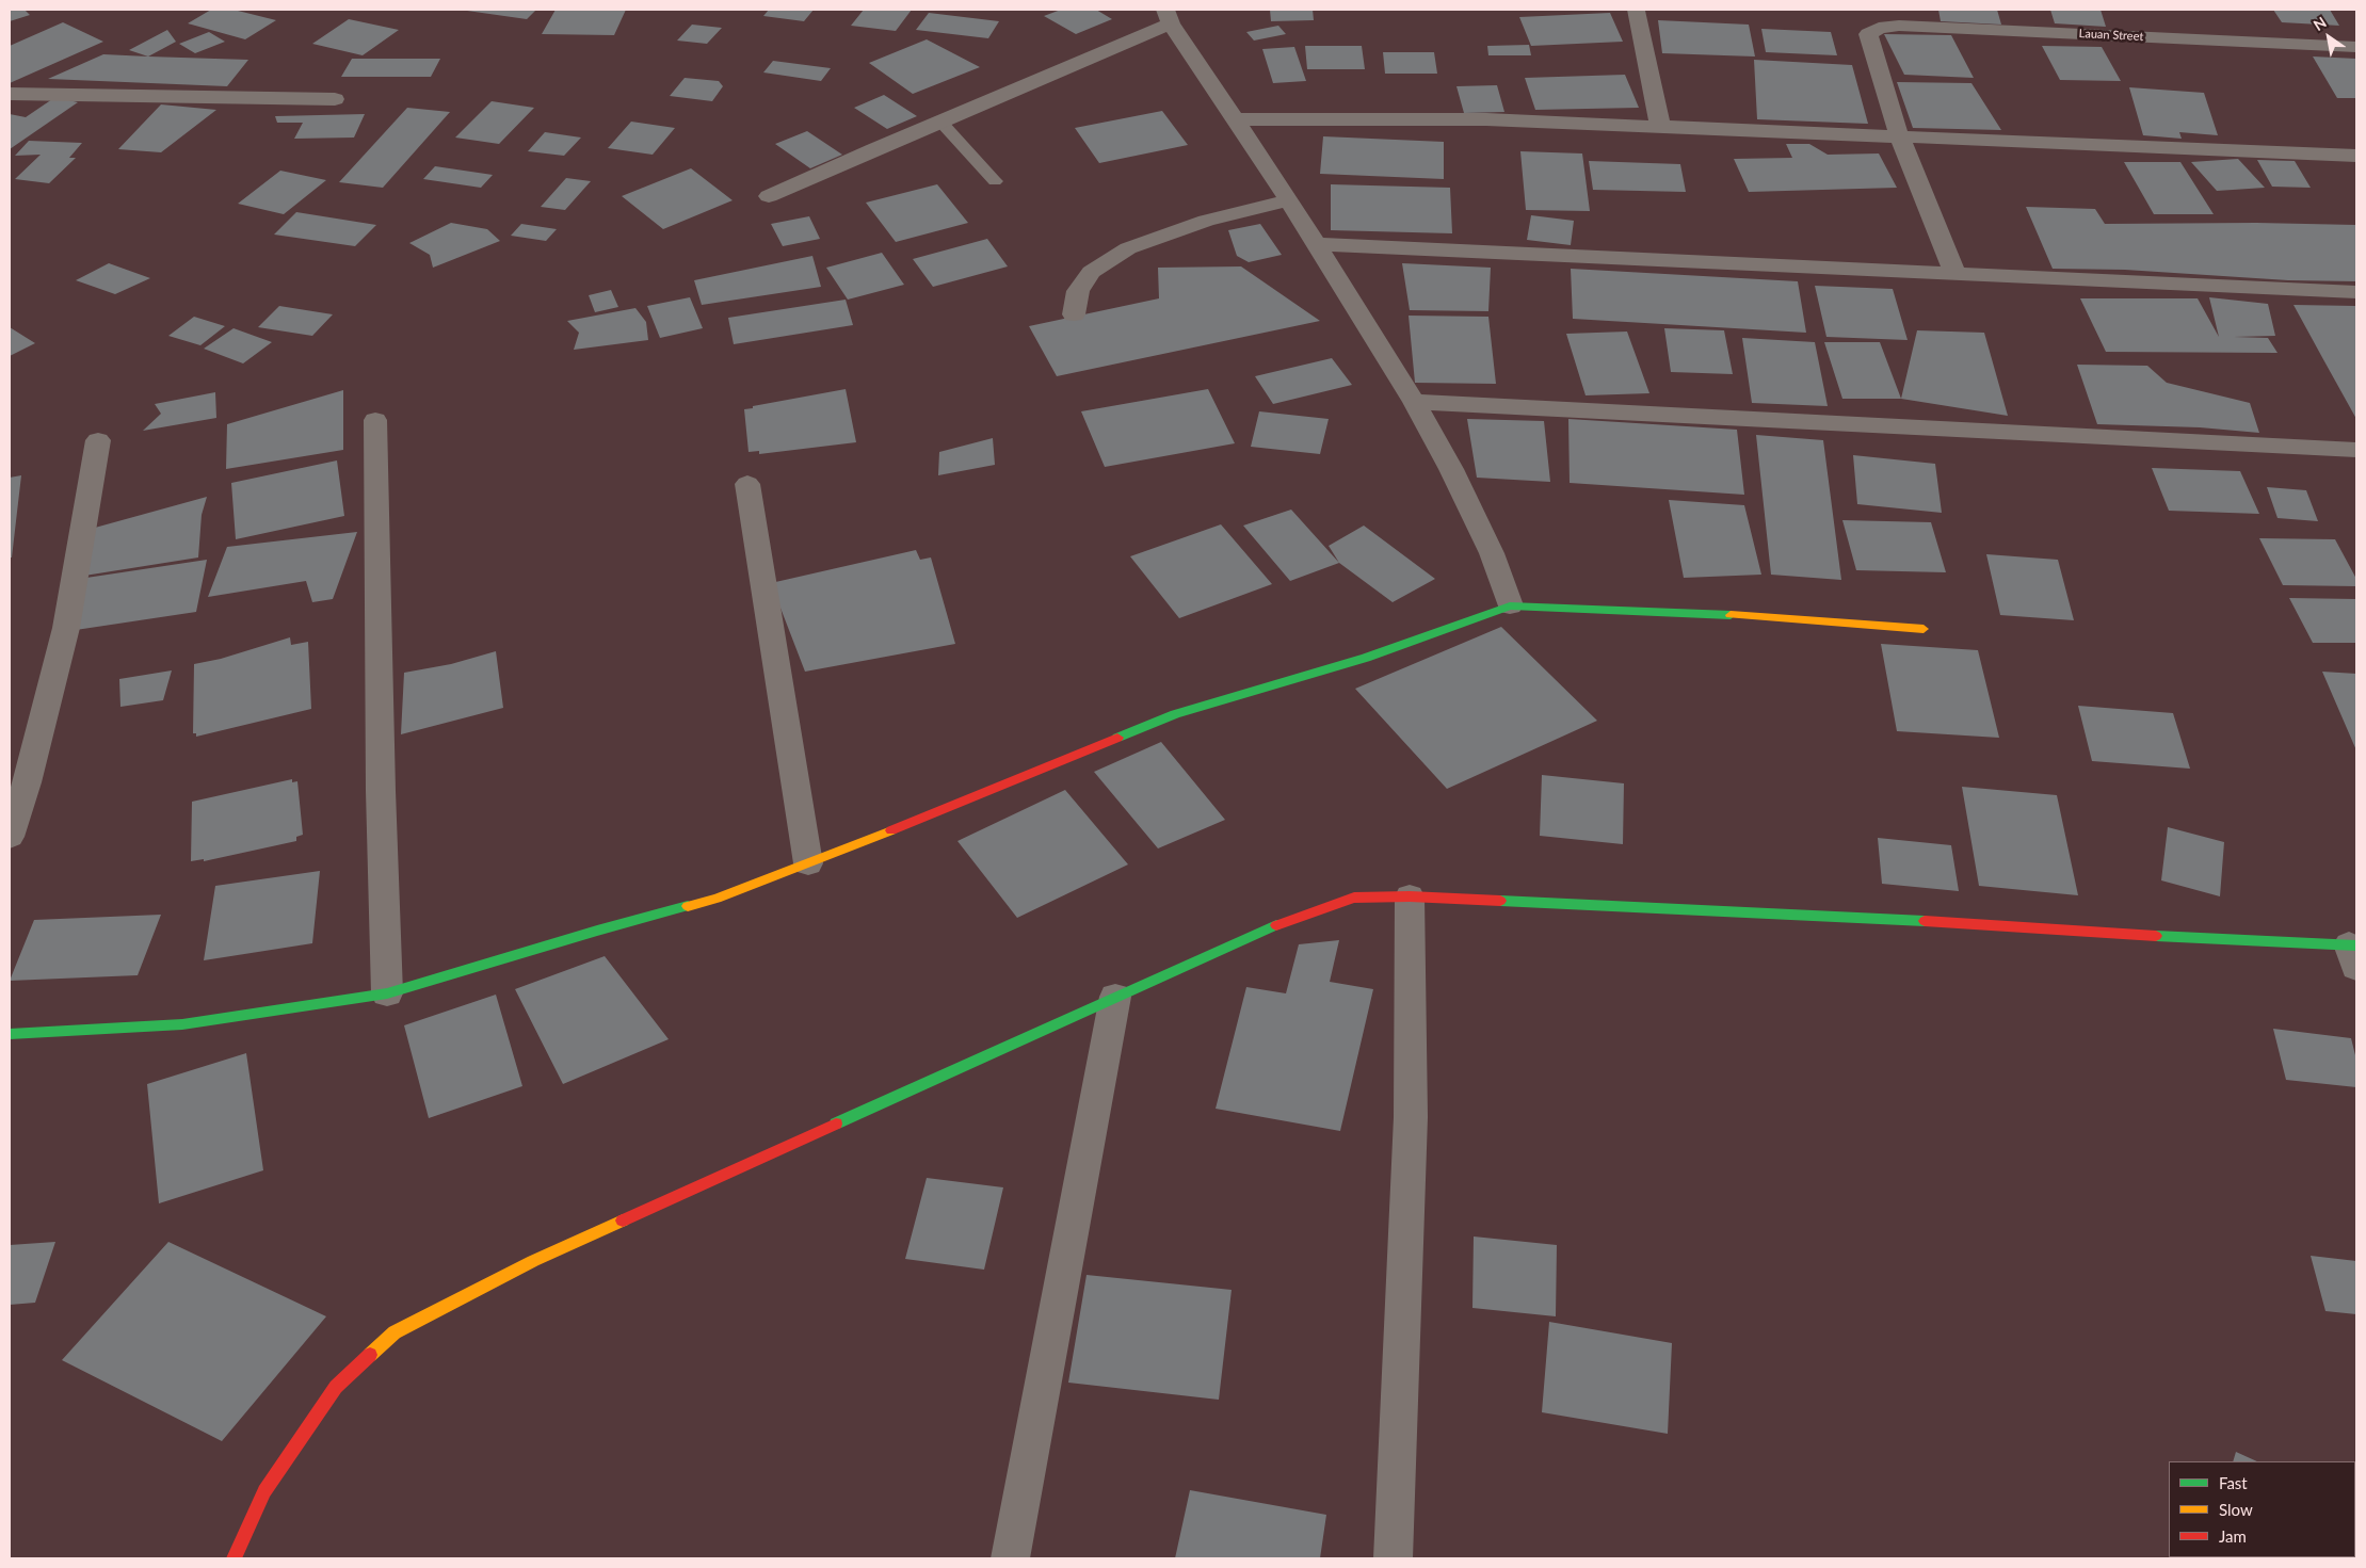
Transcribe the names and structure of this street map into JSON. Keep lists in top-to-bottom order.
{
  "streets": {
    "street": ["Lauan Street"]
  },
  "legend": ["Fast", "Slow", "Jam"],
  "north": "top left"
}
